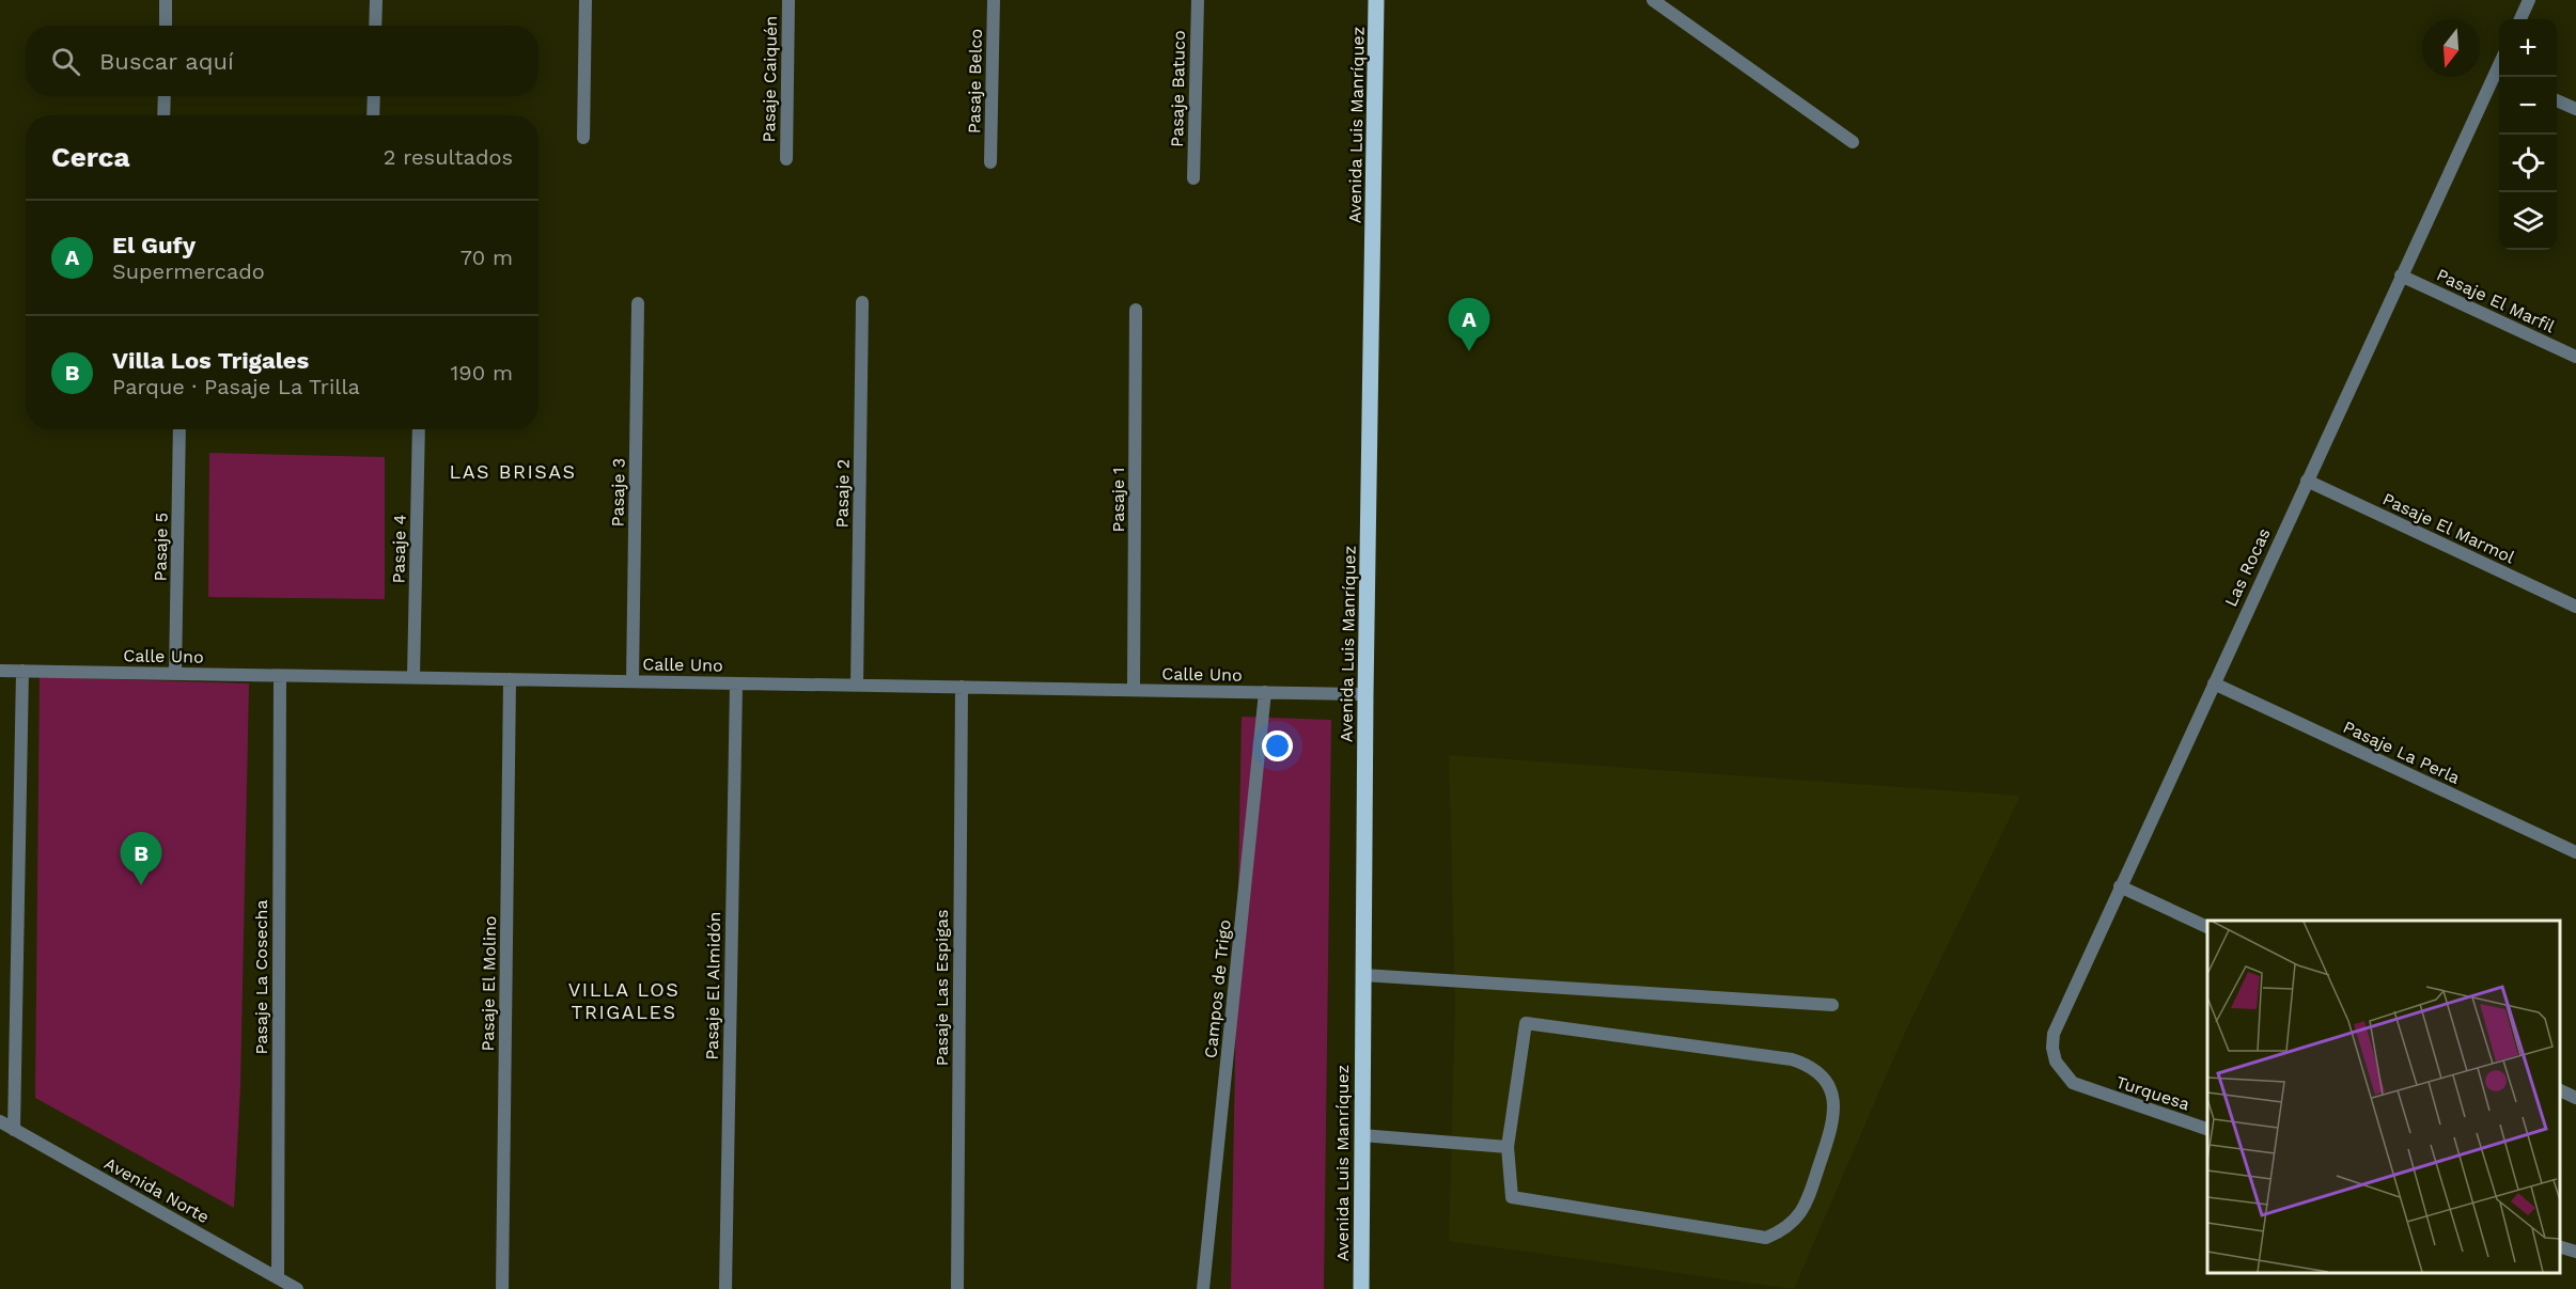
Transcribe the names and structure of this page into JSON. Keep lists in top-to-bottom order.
{
  "streets": {
    "main road": ["Avenida Luis Manríquez"],
    "street": [
      "Pasaje Caiquén",
      "Pasaje Belco",
      "Pasaje Batuco",
      "Pasaje El Marfil",
      "Pasaje 3",
      "Pasaje 2",
      "Pasaje 1",
      "Pasaje El Marmol",
      "Pasaje 5",
      "Pasaje 4",
      "Las Rocas",
      "Calle Uno",
      "Pasaje La Perla",
      "Pasaje La Cosecha",
      "Pasaje El Molino",
      "Pasaje El Almidón",
      "Pasaje Las Espigas",
      "Campos de Trigo",
      "Turquesa",
      "Avenida Norte"
    ]
  },
  "crossings": [
    ["Avenida Luis Manríquez", "Calle Uno"],
    ["Pasaje El Marfil", "Las Rocas"],
    ["Pasaje 3", "Calle Uno"],
    ["Pasaje 2", "Calle Uno"],
    ["Pasaje 1", "Calle Uno"],
    ["Pasaje El Marmol", "Las Rocas"],
    ["Pasaje 5", "Calle Uno"],
    ["Pasaje 4", "Calle Uno"],
    ["Las Rocas", "Pasaje La Perla"],
    ["Las Rocas", "Turquesa"],
    ["Calle Uno", "Pasaje La Cosecha"],
    ["Calle Uno", "Pasaje El Molino"],
    ["Calle Uno", "Pasaje El Almidón"],
    ["Calle Uno", "Pasaje Las Espigas"],
    ["Calle Uno", "Campos de Trigo"],
    ["Pasaje La Cosecha", "Avenida Norte"]
  ],
  "districts": ["LAS BRISAS", "VILLA LOS TRIGALES"],
  "north": "bottom",
  "page": {
    "map_buttons": ["+", "−"],
    "search": "Buscar aquí",
    "heading": ["Cerca", "2 resultados"],
    "list": [
      {
        "mark": "A",
        "name": "El Gufy",
        "note": "Supermercado",
        "value": "70 m"
      },
      {
        "mark": "B",
        "name": "Villa Los Trigales",
        "note": "Parque · Pasaje La Trilla",
        "value": "190 m"
      }
    ],
    "pins": ["A", "B"]
  }
}
